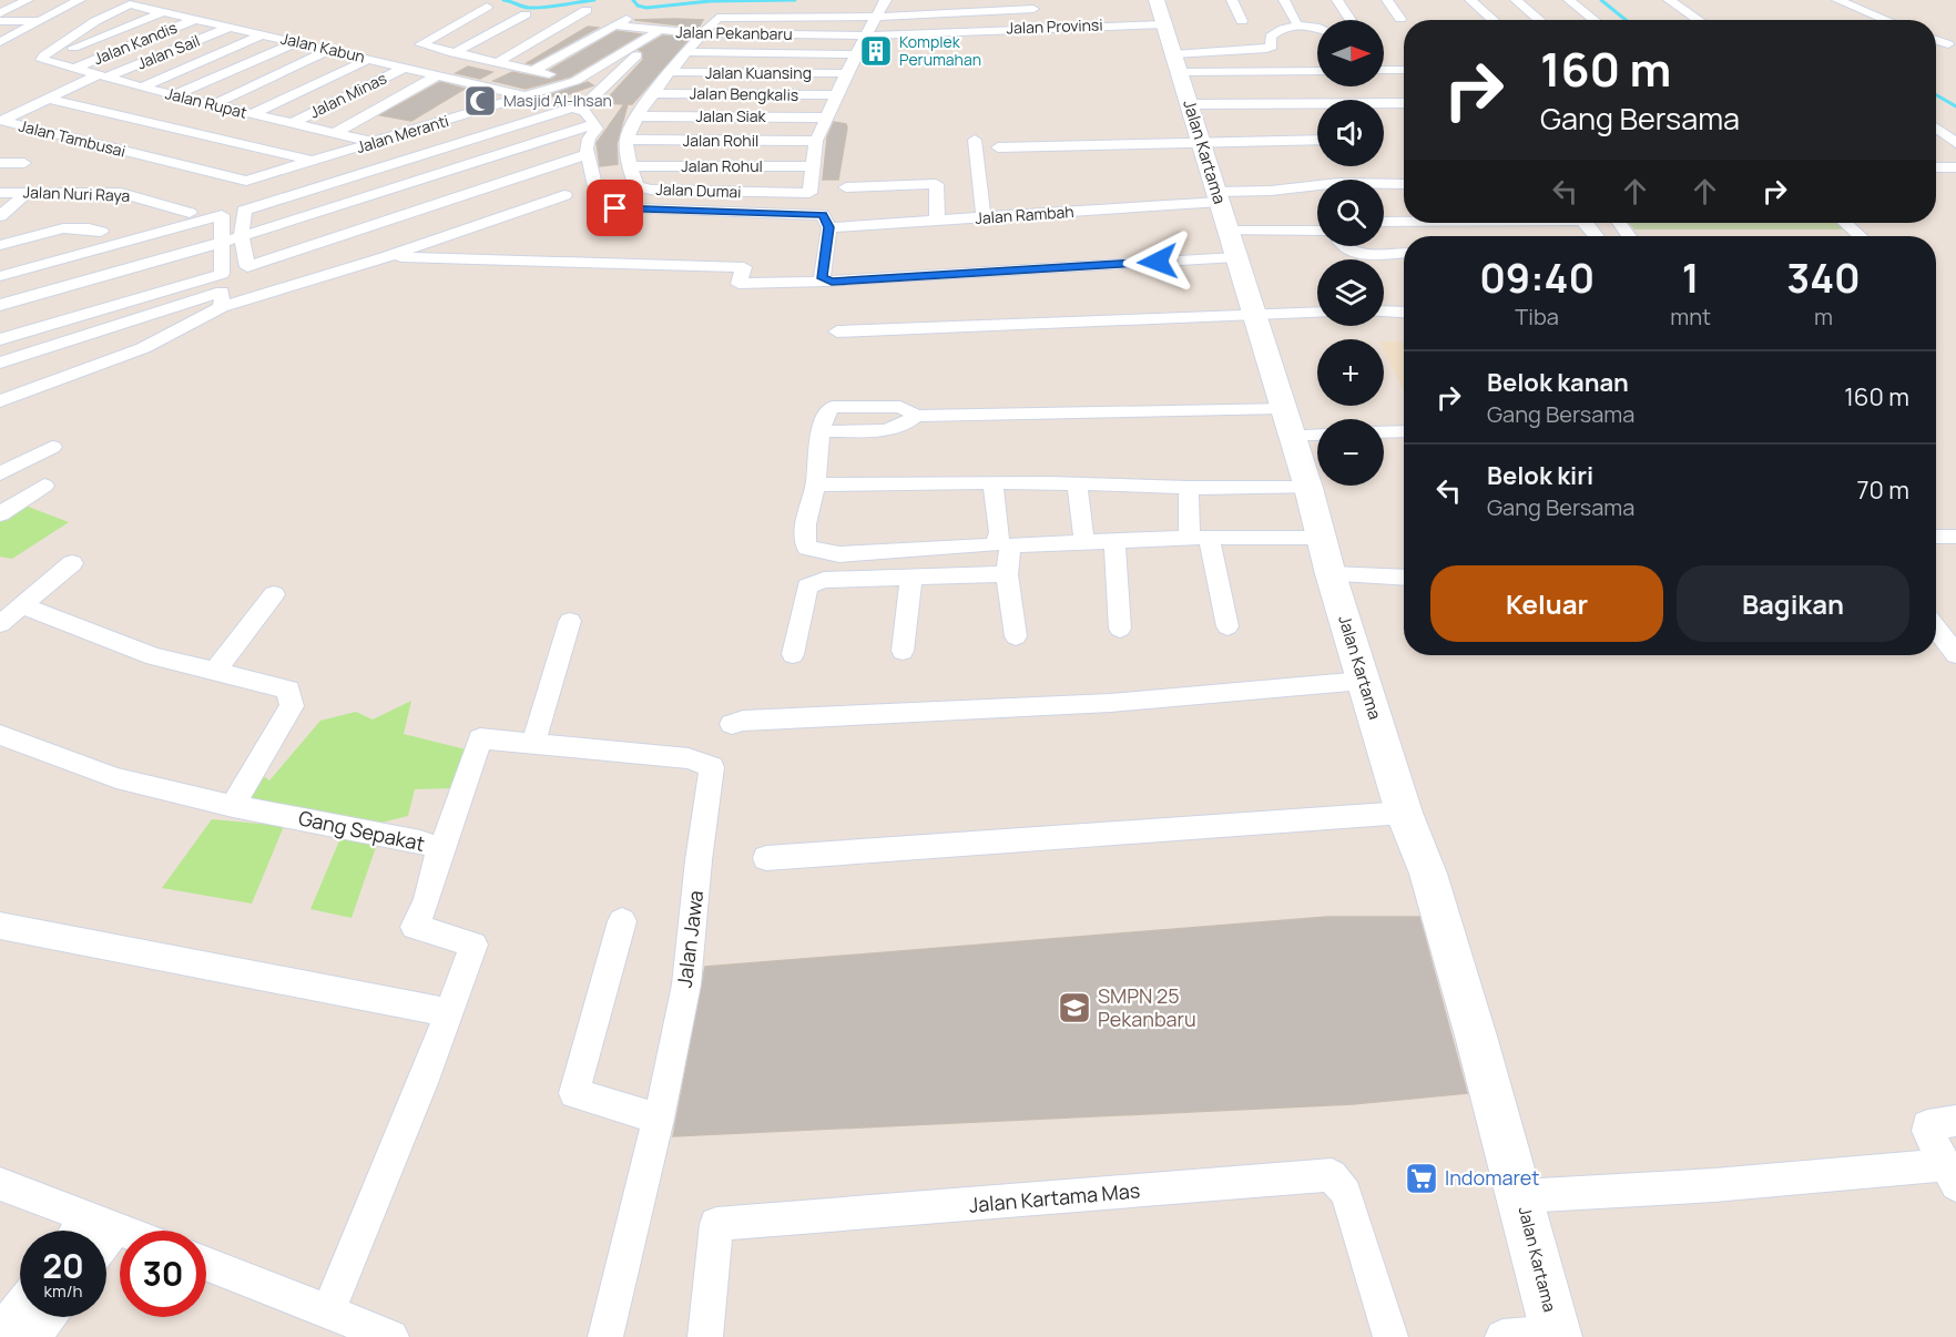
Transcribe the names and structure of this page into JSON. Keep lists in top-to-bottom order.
{
  "streets": {
    "main road": ["Jalan Kartama"],
    "street": [
      "Jalan Provinsi",
      "Jalan Pekanbaru",
      "Jalan Kandis",
      "Jalan Kabun",
      "Jalan Sail",
      "Jalan Kuansing",
      "Jalan Bengkalis",
      "Jalan Minas",
      "Jalan Rupat",
      "Jalan Siak",
      "Jalan Meranti",
      "Jalan Tambusai",
      "Jalan Rohil",
      "Jalan Rohul",
      "Jalan Dumai",
      "Jalan Nuri Raya",
      "Jalan Rambah",
      "Gang Sepakat",
      "Jalan Jawa",
      "Jalan Kartama Mas"
    ]
  },
  "crossings": [
    ["Jalan Provinsi", "Jalan Pekanbaru"],
    ["Jalan Provinsi", "Jalan Kartama"],
    ["Jalan Provinsi", "Jalan Dumai"],
    ["Jalan Pekanbaru", "Jalan Meranti"],
    ["Jalan Pekanbaru", "Jalan Dumai"],
    ["Jalan Kandis", "Jalan Kabun"],
    ["Jalan Kandis", "Jalan Rupat"],
    ["Jalan Kabun", "Jalan Sail"],
    ["Jalan Kabun", "Jalan Minas"],
    ["Jalan Kabun", "Jalan Meranti"],
    ["Jalan Sail", "Jalan Rupat"],
    ["Jalan Sail", "Jalan Tambusai"],
    ["Jalan Kuansing", "Jalan Dumai"],
    ["Jalan Bengkalis", "Jalan Dumai"],
    ["Jalan Minas", "Jalan Rupat"],
    ["Jalan Rupat", "Jalan Meranti"],
    ["Jalan Rupat", "Jalan Tambusai"],
    ["Jalan Siak", "Jalan Dumai"],
    ["Jalan Meranti", "Jalan Tambusai"],
    ["Jalan Rohil", "Jalan Dumai"],
    ["Jalan Kartama", "Jalan Rambah"],
    ["Jalan Rohul", "Jalan Dumai"],
    ["Gang Sepakat", "Jalan Jawa"]
  ],
  "places": {
    "building": ["Komplek Perumahan"],
    "mosque": ["Masjid Al-Ihsan"],
    "school or university": ["SMPN 25 Pekanbaru"],
    "supermarket": ["Indomaret"]
  },
  "north": "right",
  "page": {
    "map_buttons": ["+", "−"],
    "turn": ["160 m", "Gang Bersama"],
    "eta": [
      "09:40",
      "Tiba",
      "1",
      "mnt",
      "340",
      "m"
    ],
    "list": [
      {
        "name": "Belok kanan",
        "note": "Gang Bersama",
        "value": "160 m"
      },
      {
        "name": "Belok kiri",
        "note": "Gang Bersama",
        "value": "70 m"
      }
    ],
    "buttons": ["Keluar", "Bagikan"],
    "speed": "20 km/h",
    "limit": "30"
  }
}
